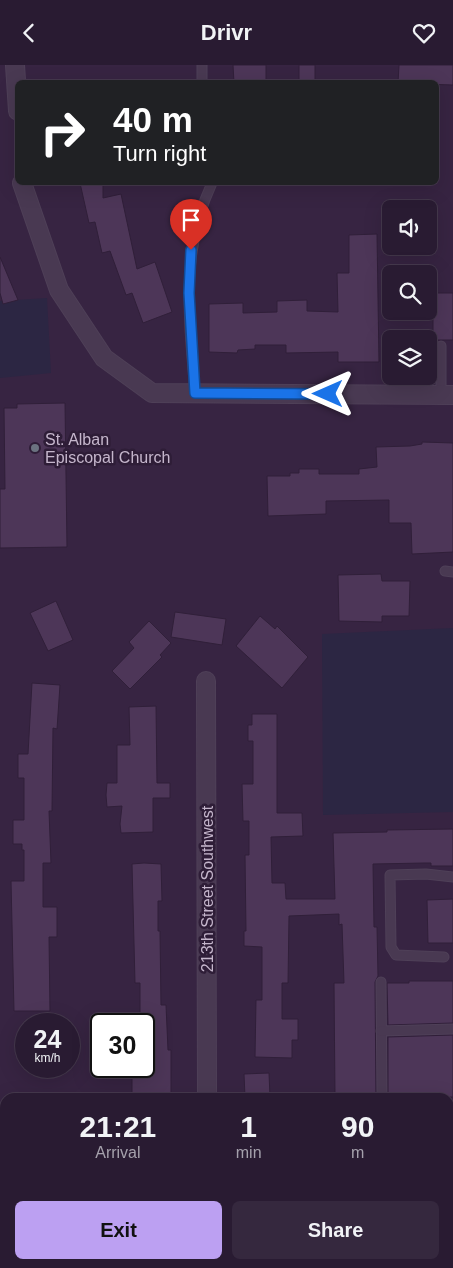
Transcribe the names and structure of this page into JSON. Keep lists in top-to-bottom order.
{
  "streets": {
    "street": ["213th Street Southwest"]
  },
  "places": ["St. Alban Episcopal Church"],
  "page": {
    "header": "Drivr",
    "turn": ["40 m", "Turn right"],
    "speed": "24 km/h",
    "limit": "30",
    "eta": [
      "21:21",
      "Arrival",
      "1",
      "min",
      "90",
      "m"
    ],
    "buttons": ["Exit", "Share"]
  }
}
